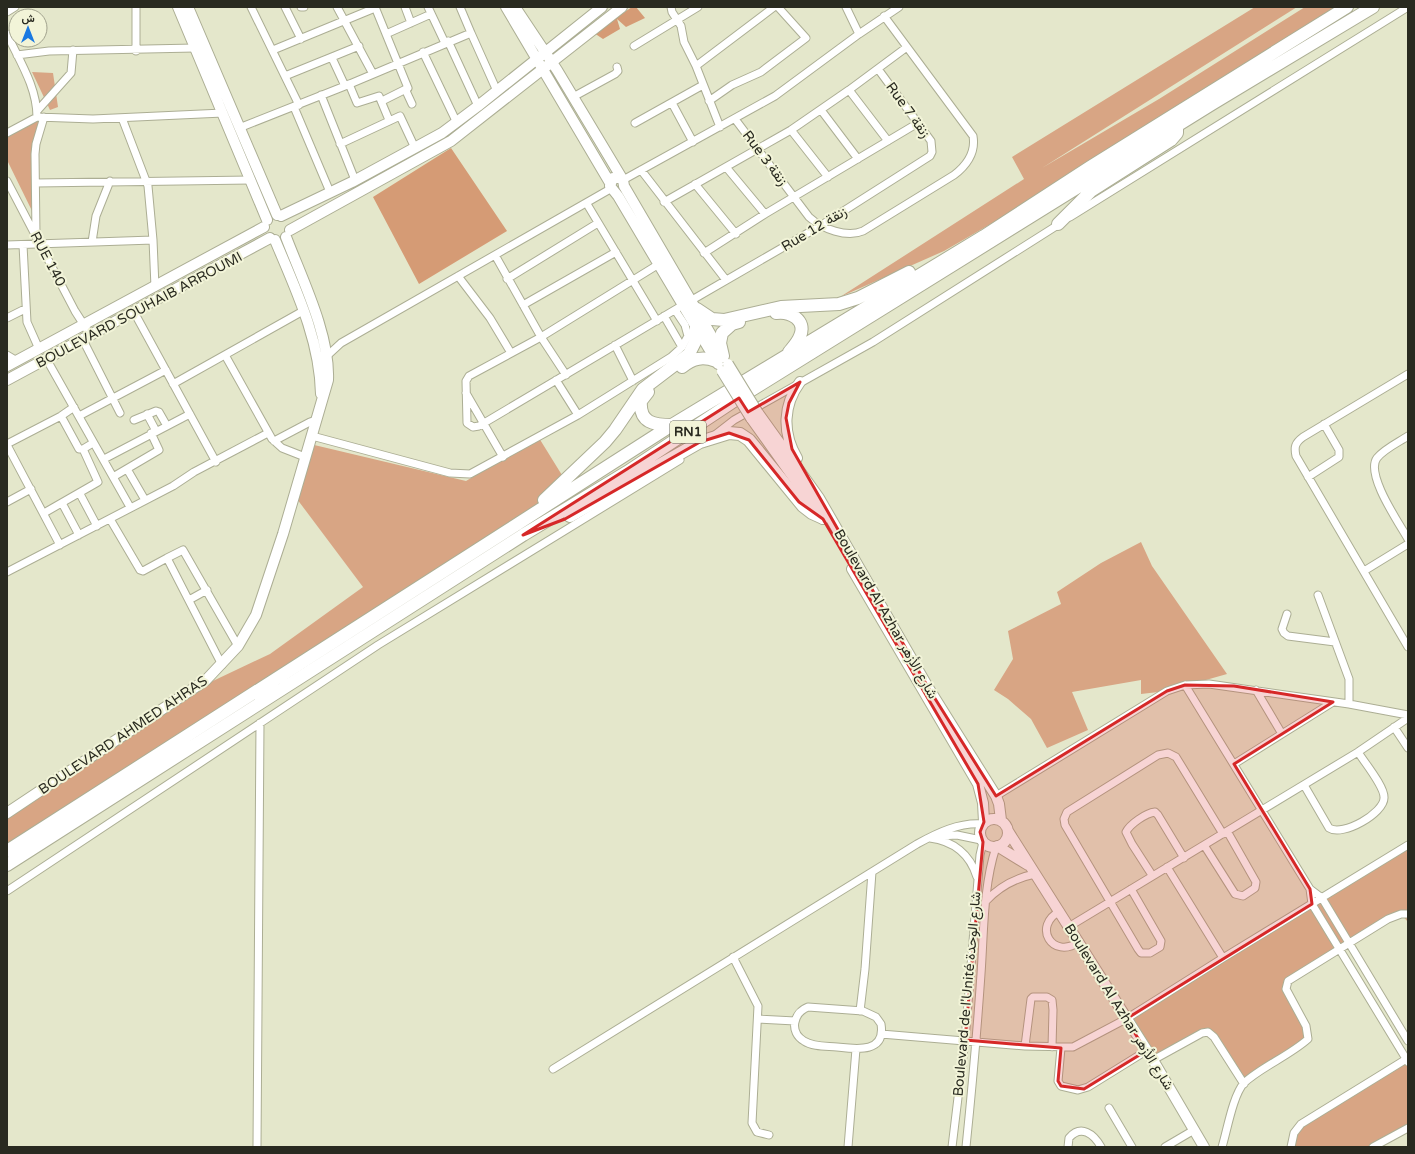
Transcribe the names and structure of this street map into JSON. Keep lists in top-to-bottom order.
{
  "streets": {
    "highway": ["RN1"],
    "street": [
      "Rue 7 زنقة",
      "Rue 3 زنقة",
      "Rue 12 زنقة",
      "RUE 140",
      "BOULEVARD SOUHAIB ARROUMI",
      "Boulevard Al Azhar شارع الأزهر",
      "BOULEVARD AHMED AHRAS",
      "Boulevard de l'Unité شارع الوحدة"
    ]
  },
  "crossings": [
    ["Rue 7 زنقة", "Rue 12 زنقة"],
    ["Rue 3 زنقة", "Rue 12 زنقة"],
    ["RUE 140", "BOULEVARD SOUHAIB ARROUMI"],
    ["Boulevard Al Azhar شارع الأزهر", "Boulevard de l'Unité شارع الوحدة"]
  ],
  "north": "top"
}
